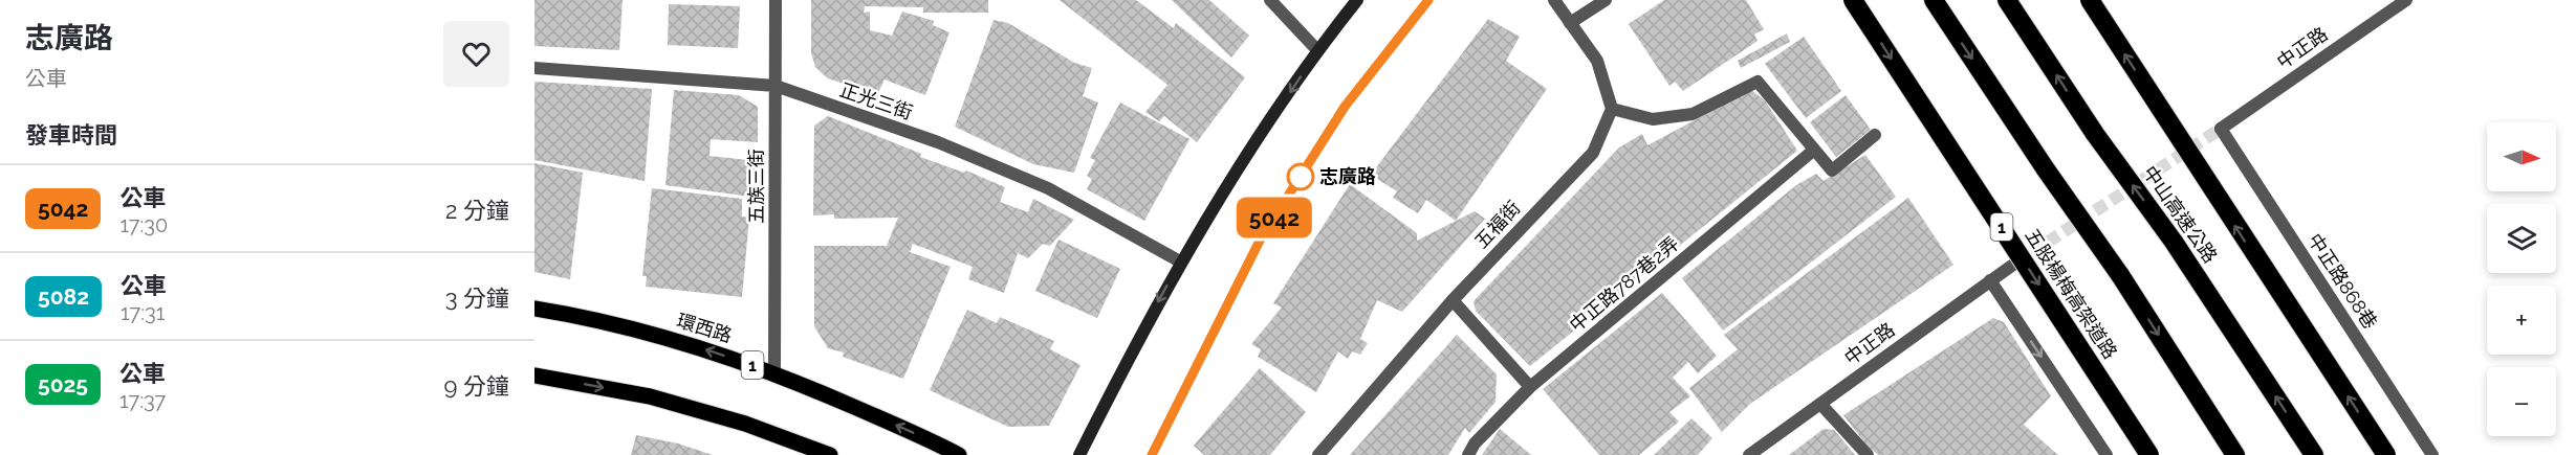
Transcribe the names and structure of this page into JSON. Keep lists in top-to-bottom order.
{
  "streets": {
    "highway": ["中山高速公路", "1", "五股楊梅高架道路"],
    "main road": ["環西路"],
    "street": [
      "中正路",
      "正光三街",
      "五族三街",
      "五福街",
      "中正路868巷",
      "中正路787巷2弄"
    ]
  },
  "crossings": [
    ["中正路", "中正路868巷"],
    ["正光三街", "五族三街"],
    ["五族三街", "環西路"]
  ],
  "places": ["志廣路"],
  "lines": ["bus line 5042"],
  "north": "right",
  "page": {
    "heading": [
      ["志廣路", "公車"],
      "發車時間"
    ],
    "on_map": "5042",
    "map_buttons": ["+", "−"],
    "list": [
      {
        "mark": "5042",
        "name": "公車",
        "note": "17:30",
        "value": "2 分鐘"
      },
      {
        "mark": "5082",
        "name": "公車",
        "note": "17:31",
        "value": "3 分鐘"
      },
      {
        "mark": "5025",
        "name": "公車",
        "note": "17:37",
        "value": "9 分鐘"
      }
    ]
  }
}
